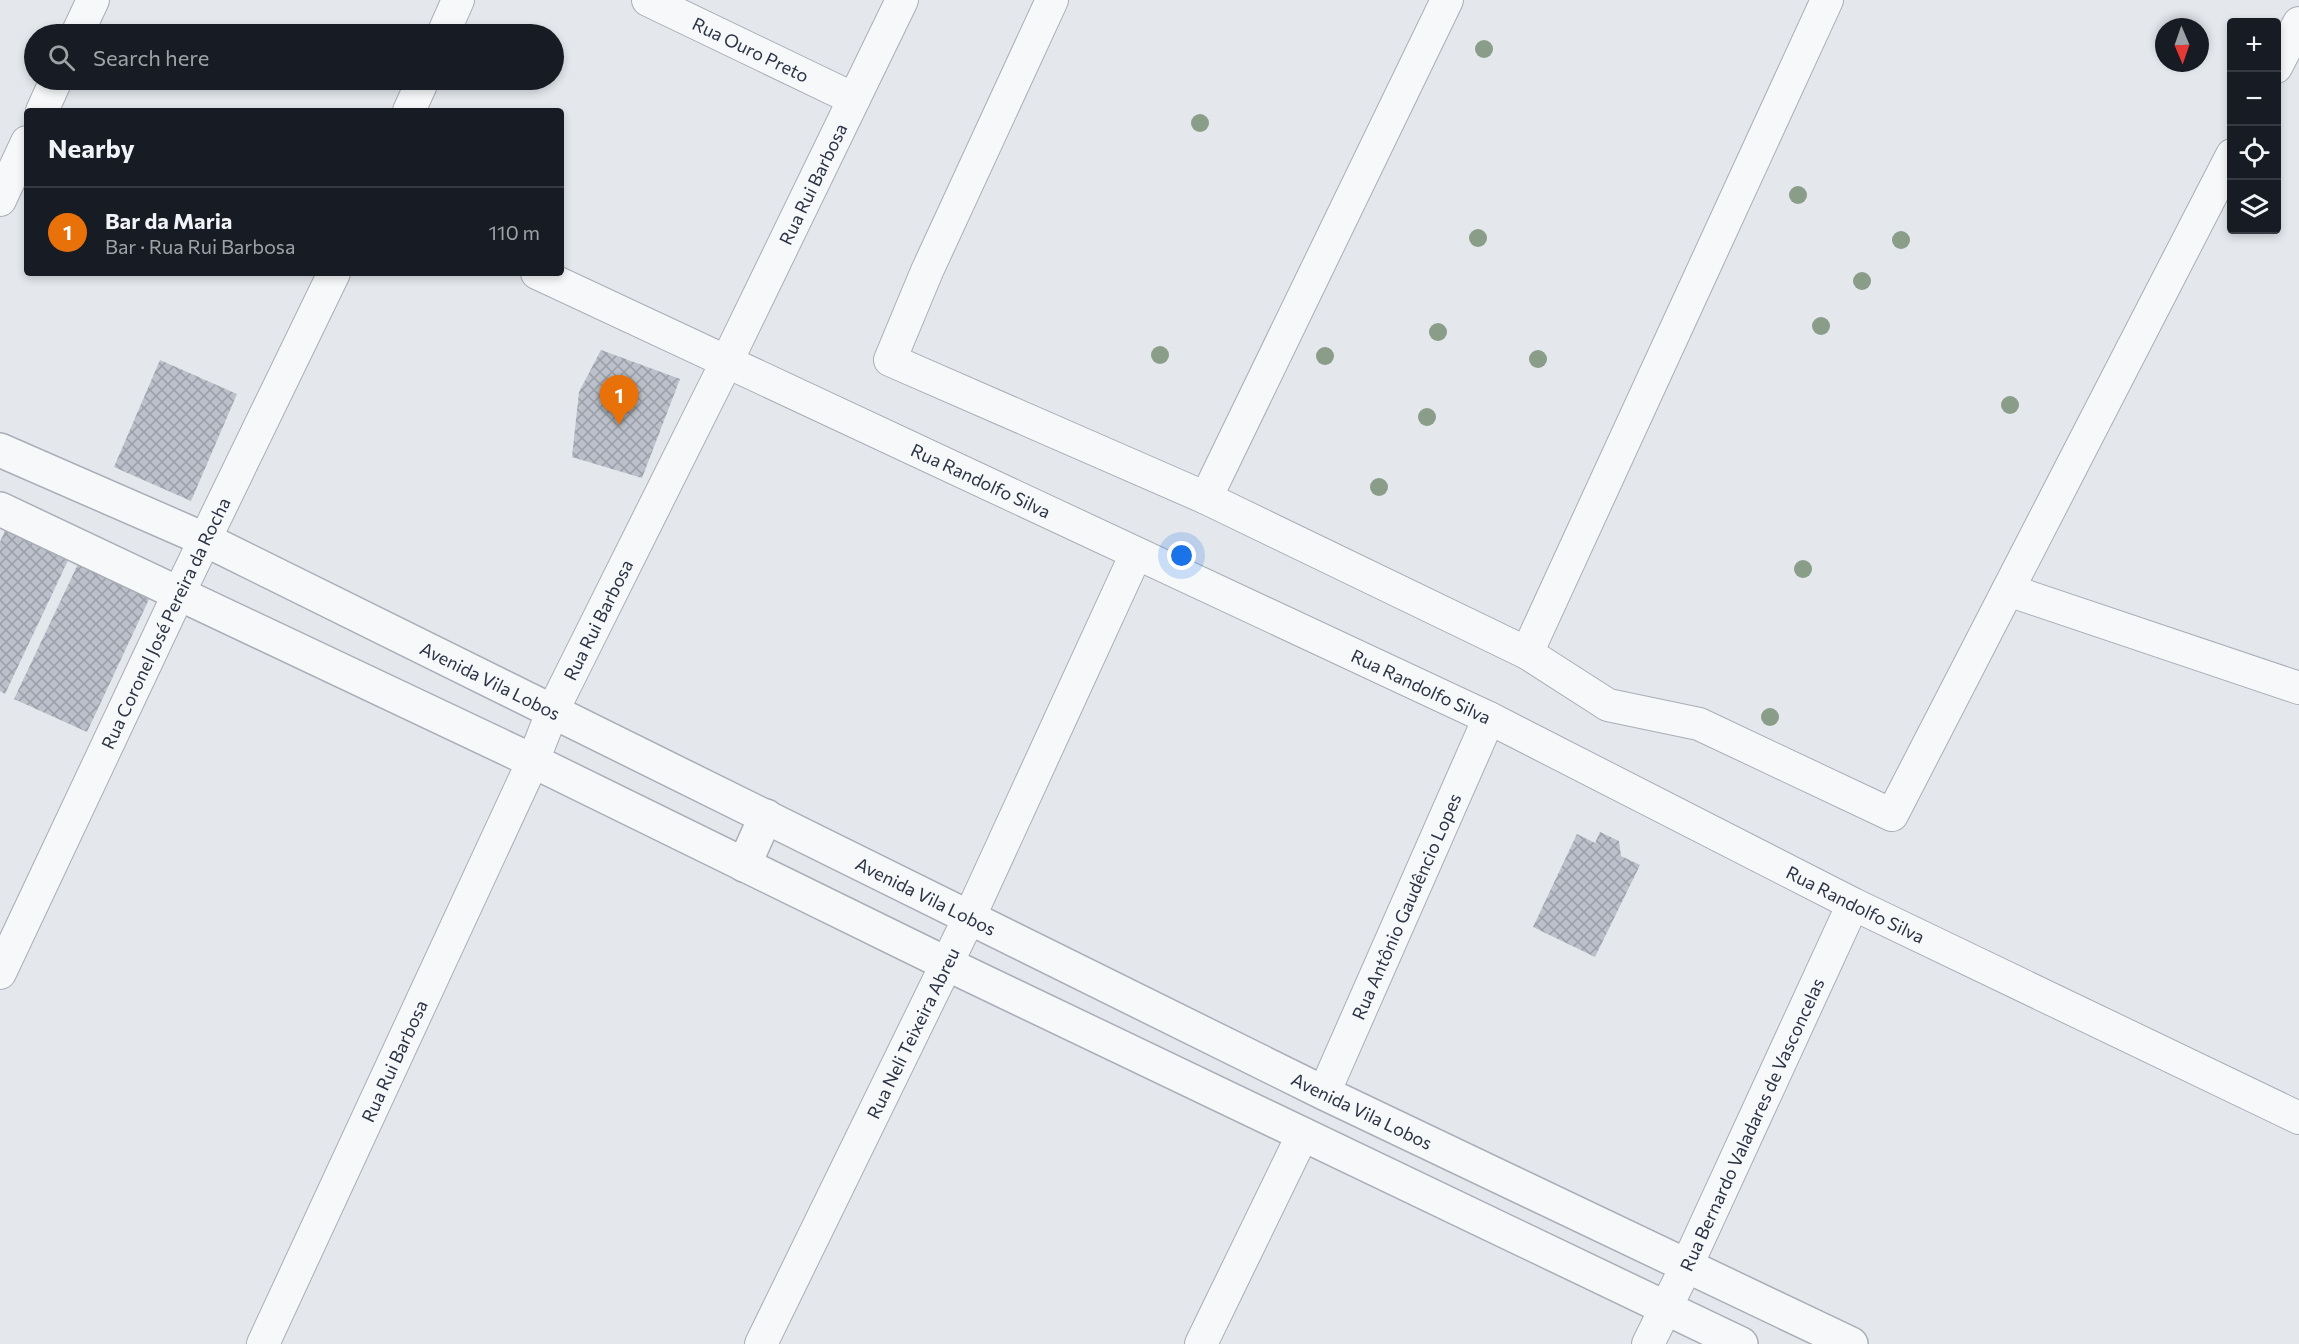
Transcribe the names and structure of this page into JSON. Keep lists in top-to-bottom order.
{
  "streets": {
    "street": [
      "Rua Ouro Preto",
      "Rua Rui Barbosa",
      "Rua Randolfo Silva",
      "Rua Coronel José Pereira da Rocha",
      "Avenida Vila Lobos",
      "Rua Antônio Gaudêncio Lopes",
      "Rua Neli Teixeira Abreu",
      "Rua Bernardo Valadares de Vasconcelas"
    ]
  },
  "crossings": [
    ["Rua Ouro Preto", "Rua Rui Barbosa"],
    ["Rua Rui Barbosa", "Rua Randolfo Silva"],
    ["Rua Rui Barbosa", "Avenida Vila Lobos"],
    ["Rua Randolfo Silva", "Rua Antônio Gaudêncio Lopes"],
    ["Rua Randolfo Silva", "Rua Neli Teixeira Abreu"],
    ["Rua Randolfo Silva", "Rua Bernardo Valadares de Vasconcelas"],
    ["Rua Coronel José Pereira da Rocha", "Avenida Vila Lobos"],
    ["Avenida Vila Lobos", "Rua Antônio Gaudêncio Lopes"],
    ["Avenida Vila Lobos", "Rua Neli Teixeira Abreu"],
    ["Avenida Vila Lobos", "Rua Bernardo Valadares de Vasconcelas"]
  ],
  "north": "bottom",
  "page": {
    "map_buttons": ["+", "−"],
    "search": "Search here",
    "heading": "Nearby",
    "list": [
      {
        "mark": "1",
        "name": "Bar da Maria",
        "note": "Bar · Rua Rui Barbosa",
        "value": "110 m"
      }
    ],
    "pins": "1"
  }
}
